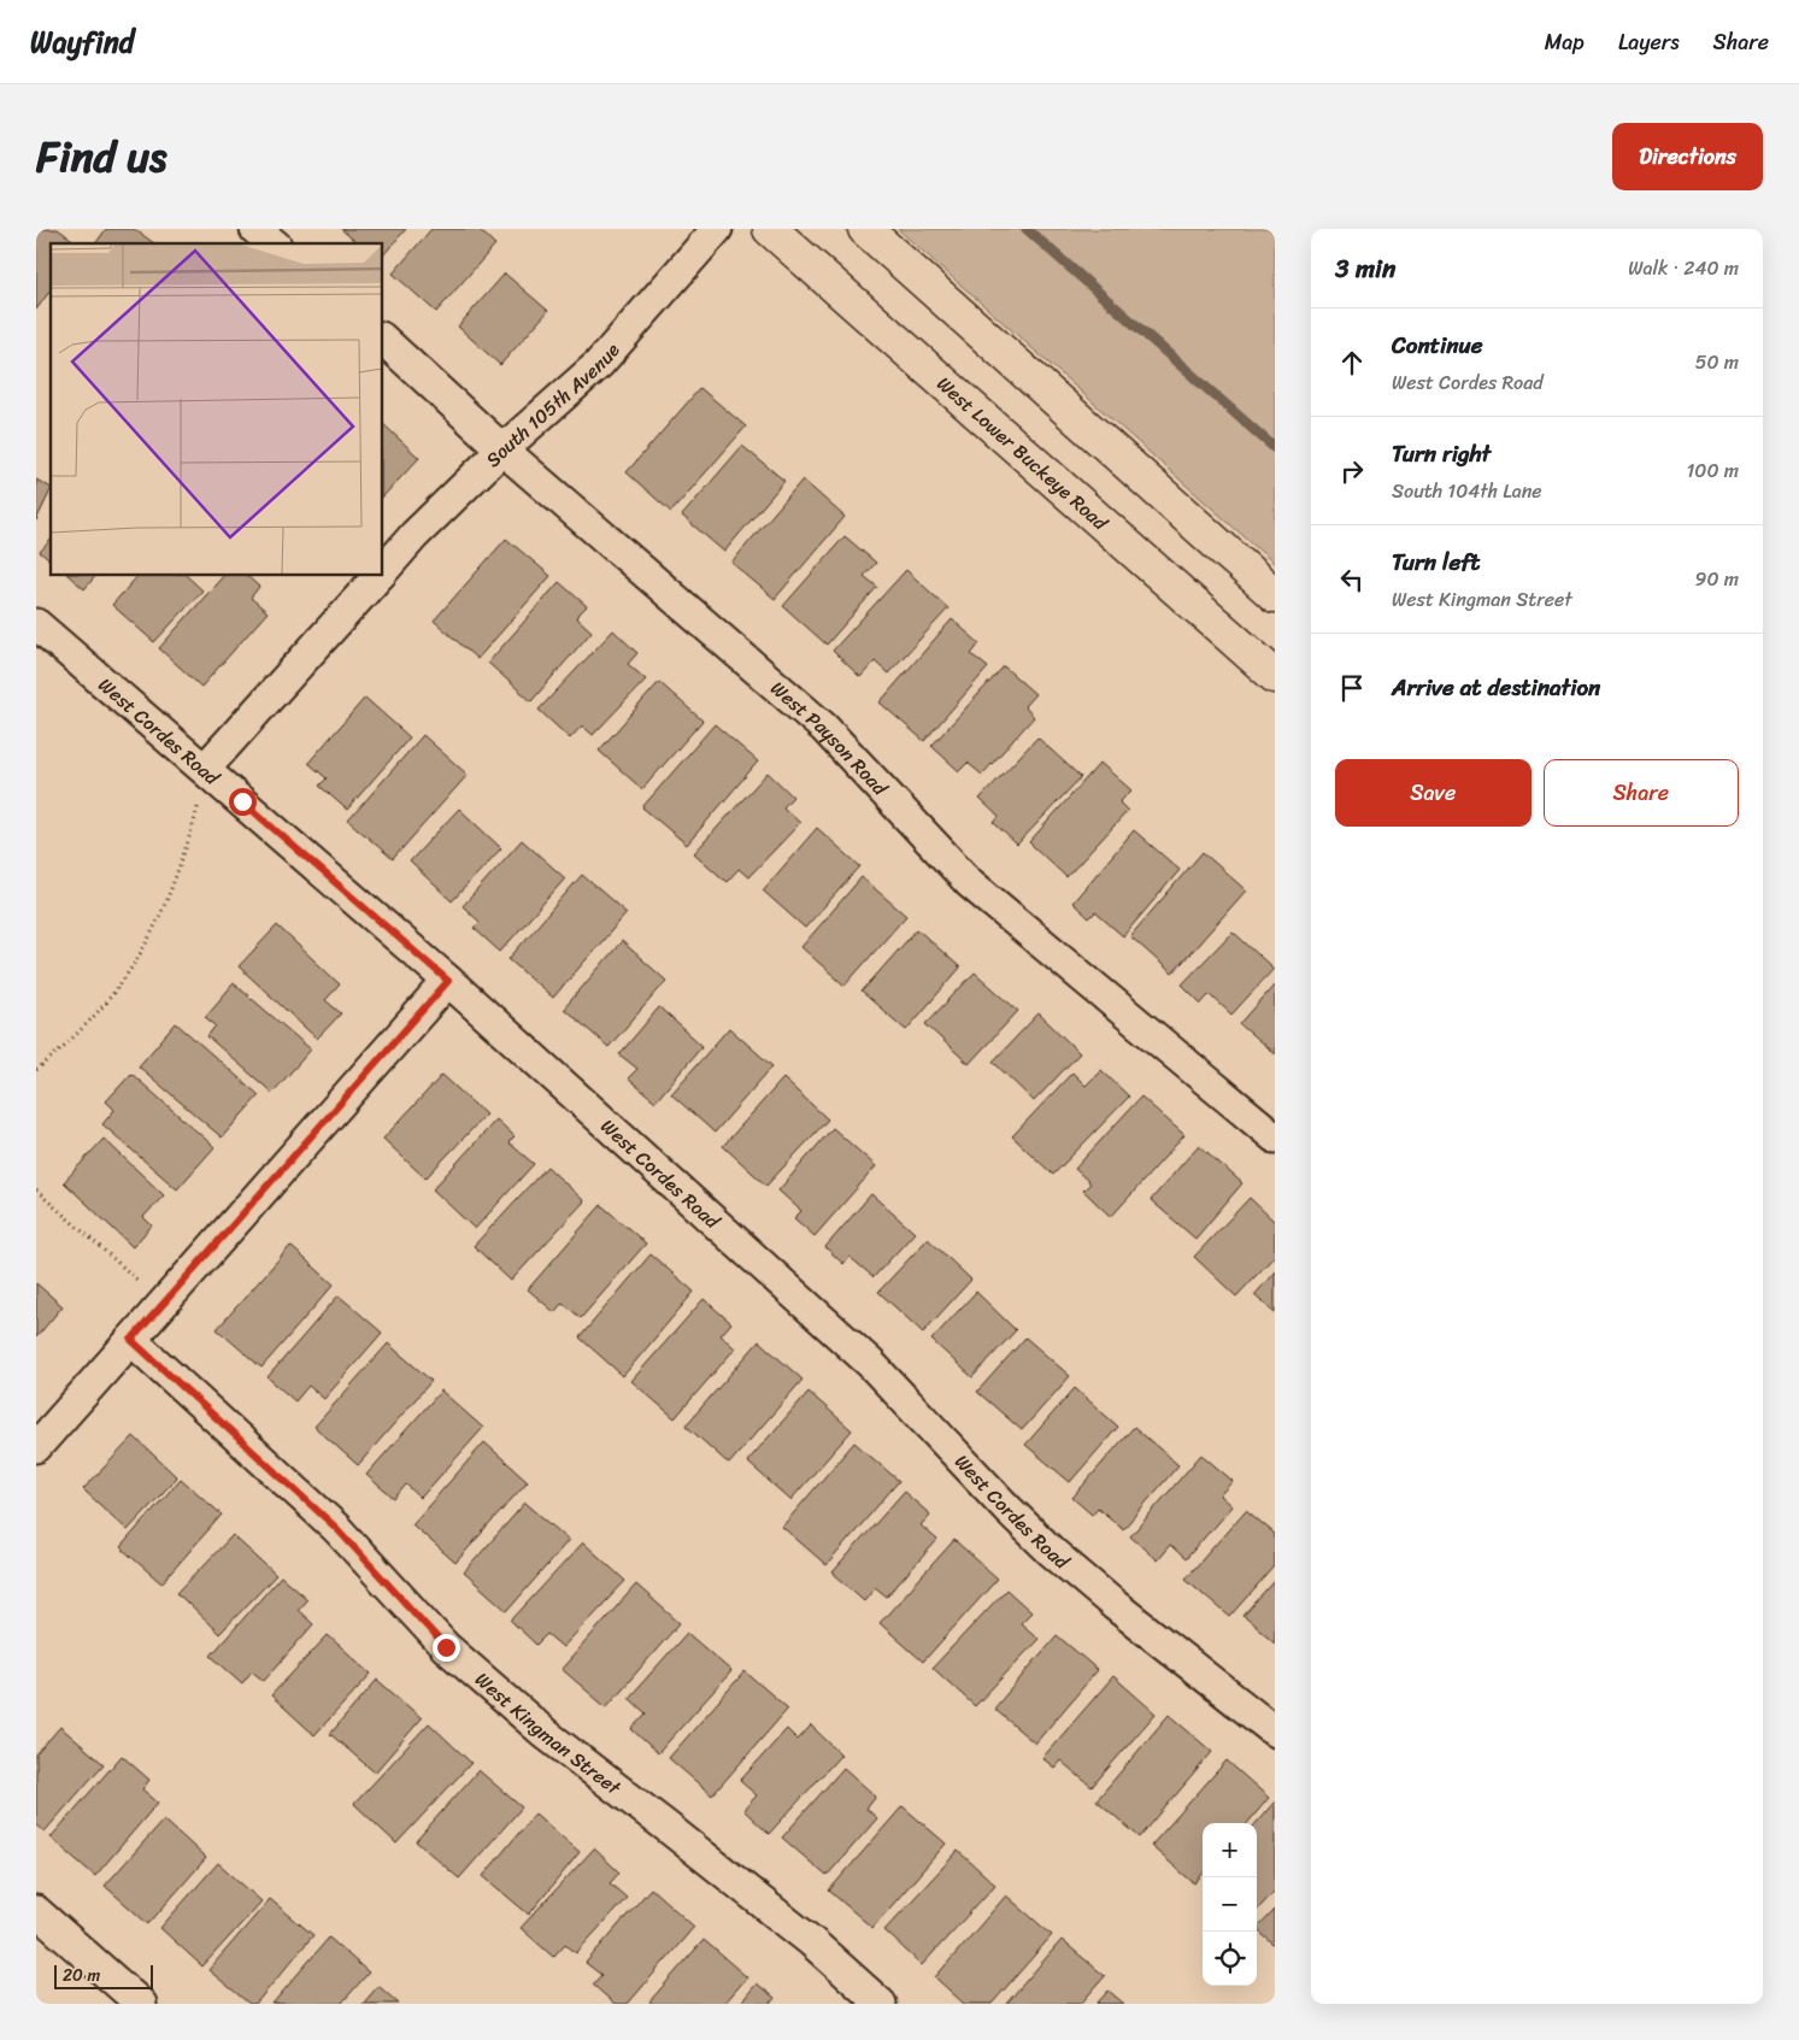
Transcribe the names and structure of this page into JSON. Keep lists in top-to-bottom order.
{
  "streets": {
    "main road": ["West Lower Buckeye Road"],
    "street": [
      "South 105th Avenue",
      "West Cordes Road",
      "West Payson Road",
      "West Kingman Street"
    ]
  },
  "crossings": [
    ["South 105th Avenue", "West Cordes Road"],
    ["South 105th Avenue", "West Payson Road"]
  ],
  "scale_bar": "20 m",
  "page": {
    "header": "Wayfind",
    "nav": ["Map", "Layers", "Share"],
    "title": "Find us",
    "buttons": [
      "Directions",
      ["Save", "Share"]
    ],
    "heading": ["3 min", "Walk · 240 m"],
    "list": [
      ["Continue", "West Cordes Road", "50 m"],
      ["Turn right", "South 104th Lane", "100 m"],
      ["Turn left", "West Kingman Street", "90 m"],
      "Arrive at destination"
    ],
    "map_buttons": ["+", "−"],
    "scale": "20 m"
  }
}
